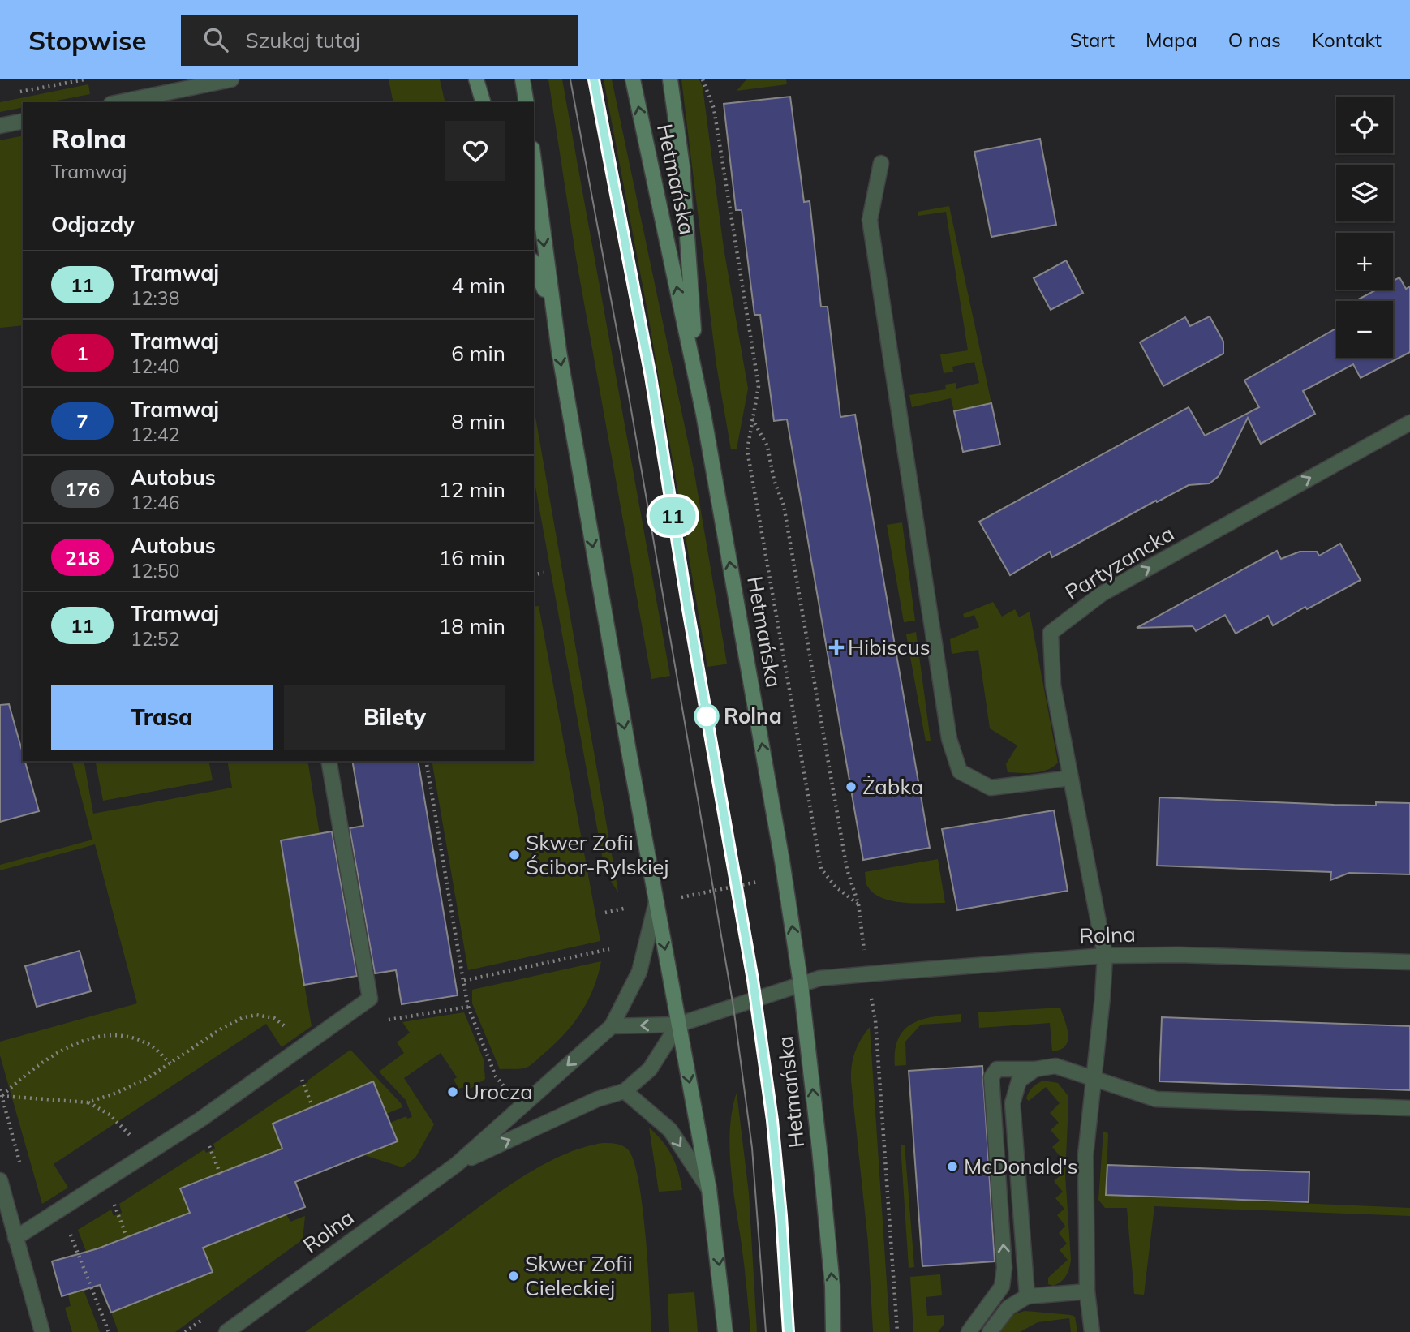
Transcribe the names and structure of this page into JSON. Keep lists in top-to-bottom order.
{
  "streets": {
    "main road": ["Hetmańska"],
    "street": ["Partyzancka", "Rolna"]
  },
  "crossings": [
    ["Hetmańska", "Rolna"],
    ["Partyzancka", "Rolna"]
  ],
  "one_way": ["Partyzancka"],
  "places": {
    "health": ["Hibiscus"],
    "other": [
      "Rolna",
      "Żabka",
      "Skwer Zofii Ścibor-Rylskiej",
      "Urocza",
      "McDonald's",
      "Skwer Zofii Cieleckiej"
    ]
  },
  "lines": ["tram line 11"],
  "page": {
    "header": "Stopwise",
    "search": "Szukaj tutaj",
    "nav": [
      "Start",
      "Mapa",
      "O nas",
      "Kontakt"
    ],
    "on_map": "11",
    "map_buttons": ["+", "−"],
    "heading": [
      ["Rolna", "Tramwaj"],
      "Odjazdy"
    ],
    "list": [
      {
        "mark": "11",
        "name": "Tramwaj",
        "note": "12:38",
        "value": "4 min"
      },
      {
        "mark": "1",
        "name": "Tramwaj",
        "note": "12:40",
        "value": "6 min"
      },
      {
        "mark": "7",
        "name": "Tramwaj",
        "note": "12:42",
        "value": "8 min"
      },
      {
        "mark": "176",
        "name": "Autobus",
        "note": "12:46",
        "value": "12 min"
      },
      {
        "mark": "218",
        "name": "Autobus",
        "note": "12:50",
        "value": "16 min"
      },
      {
        "mark": "11",
        "name": "Tramwaj",
        "note": "12:52",
        "value": "18 min"
      }
    ],
    "buttons": ["Trasa", "Bilety"]
  }
}
